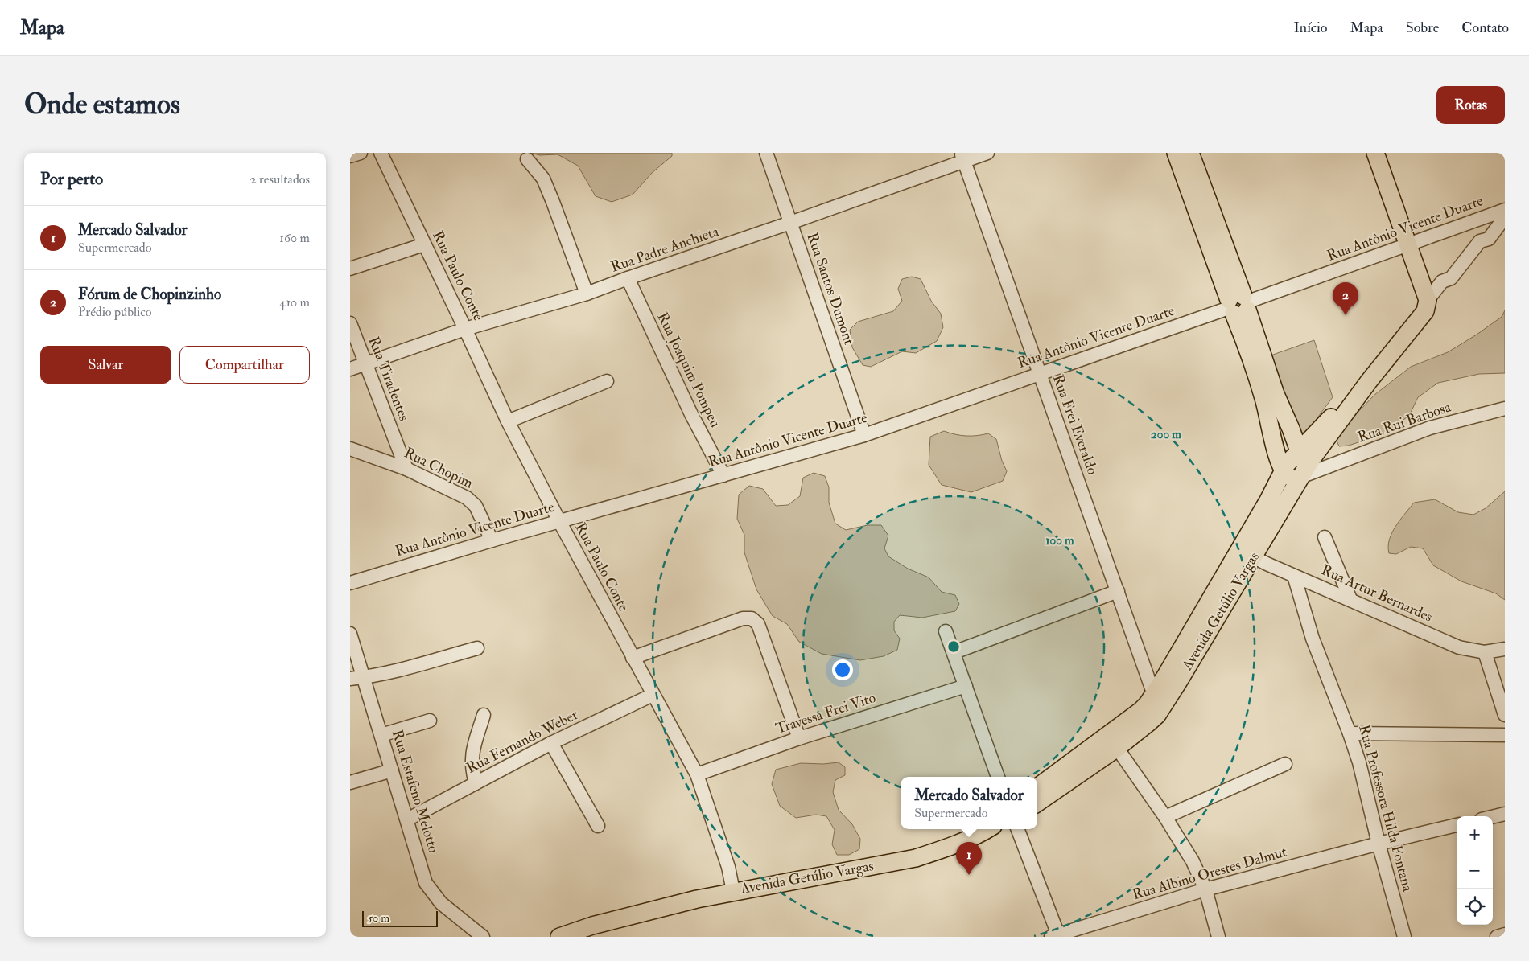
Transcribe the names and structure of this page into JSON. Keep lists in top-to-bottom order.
{
  "streets": {
    "main road": ["Avenida Getúlio Vargas"],
    "street": [
      "Rua Antônio Vicente Duarte",
      "Rua Padre Anchieta",
      "Rua Paulo Conte",
      "Rua Santos Dumont",
      "Rua Joaquim Pompeu",
      "Rua Tiradentes",
      "Rua Rui Barbosa",
      "Rua Frei Everaldo",
      "Rua Chopim",
      "Rua Artur Bernardes",
      "Travessa Frei Vito",
      "Rua Fernando Weber",
      "Rua Estafeno Melotto",
      "Rua Professora Hilda Fontana",
      "Rua Albino Orestes Dalmut"
    ]
  },
  "crossings": [
    ["Rua Antônio Vicente Duarte", "Rua Paulo Conte"],
    ["Rua Antônio Vicente Duarte", "Rua Santos Dumont"],
    ["Rua Antônio Vicente Duarte", "Rua Joaquim Pompeu"],
    ["Rua Antônio Vicente Duarte", "Rua Frei Everaldo"],
    ["Rua Antônio Vicente Duarte", "Rua Chopim"],
    ["Rua Padre Anchieta", "Rua Paulo Conte"],
    ["Rua Padre Anchieta", "Rua Santos Dumont"],
    ["Rua Padre Anchieta", "Rua Joaquim Pompeu"],
    ["Rua Padre Anchieta", "Rua Tiradentes"],
    ["Rua Padre Anchieta", "Rua Frei Everaldo"],
    ["Rua Paulo Conte", "Avenida Getúlio Vargas"],
    ["Rua Paulo Conte", "Travessa Frei Vito"],
    ["Rua Paulo Conte", "Rua Fernando Weber"],
    ["Rua Tiradentes", "Rua Chopim"],
    ["Rua Rui Barbosa", "Avenida Getúlio Vargas"],
    ["Rua Frei Everaldo", "Avenida Getúlio Vargas"],
    ["Rua Artur Bernardes", "Avenida Getúlio Vargas"],
    ["Rua Artur Bernardes", "Rua Professora Hilda Fontana"],
    ["Rua Fernando Weber", "Rua Estafeno Melotto"],
    ["Rua Professora Hilda Fontana", "Rua Albino Orestes Dalmut"]
  ],
  "scale_bar": "50 m",
  "page": {
    "header": "Mapa",
    "nav": [
      "Início",
      "Mapa",
      "Sobre",
      "Contato"
    ],
    "buttons": [
      "Rotas",
      ["Salvar", "Compartilhar"]
    ],
    "title": "Onde estamos",
    "heading": ["Por perto", "2 resultados"],
    "list": [
      {
        "mark": "1",
        "name": "Mercado Salvador",
        "note": "Supermercado",
        "value": "160 m"
      },
      {
        "mark": "2",
        "name": "Fórum de Chopinzinho",
        "note": "Prédio público",
        "value": "410 m"
      }
    ],
    "pins": ["2", "1"],
    "popup": ["Mercado Salvador", "Supermercado"],
    "map_buttons": ["+", "−"],
    "scale": "50 m"
  },
  "rings": ["200 m", "100 m"]
}
